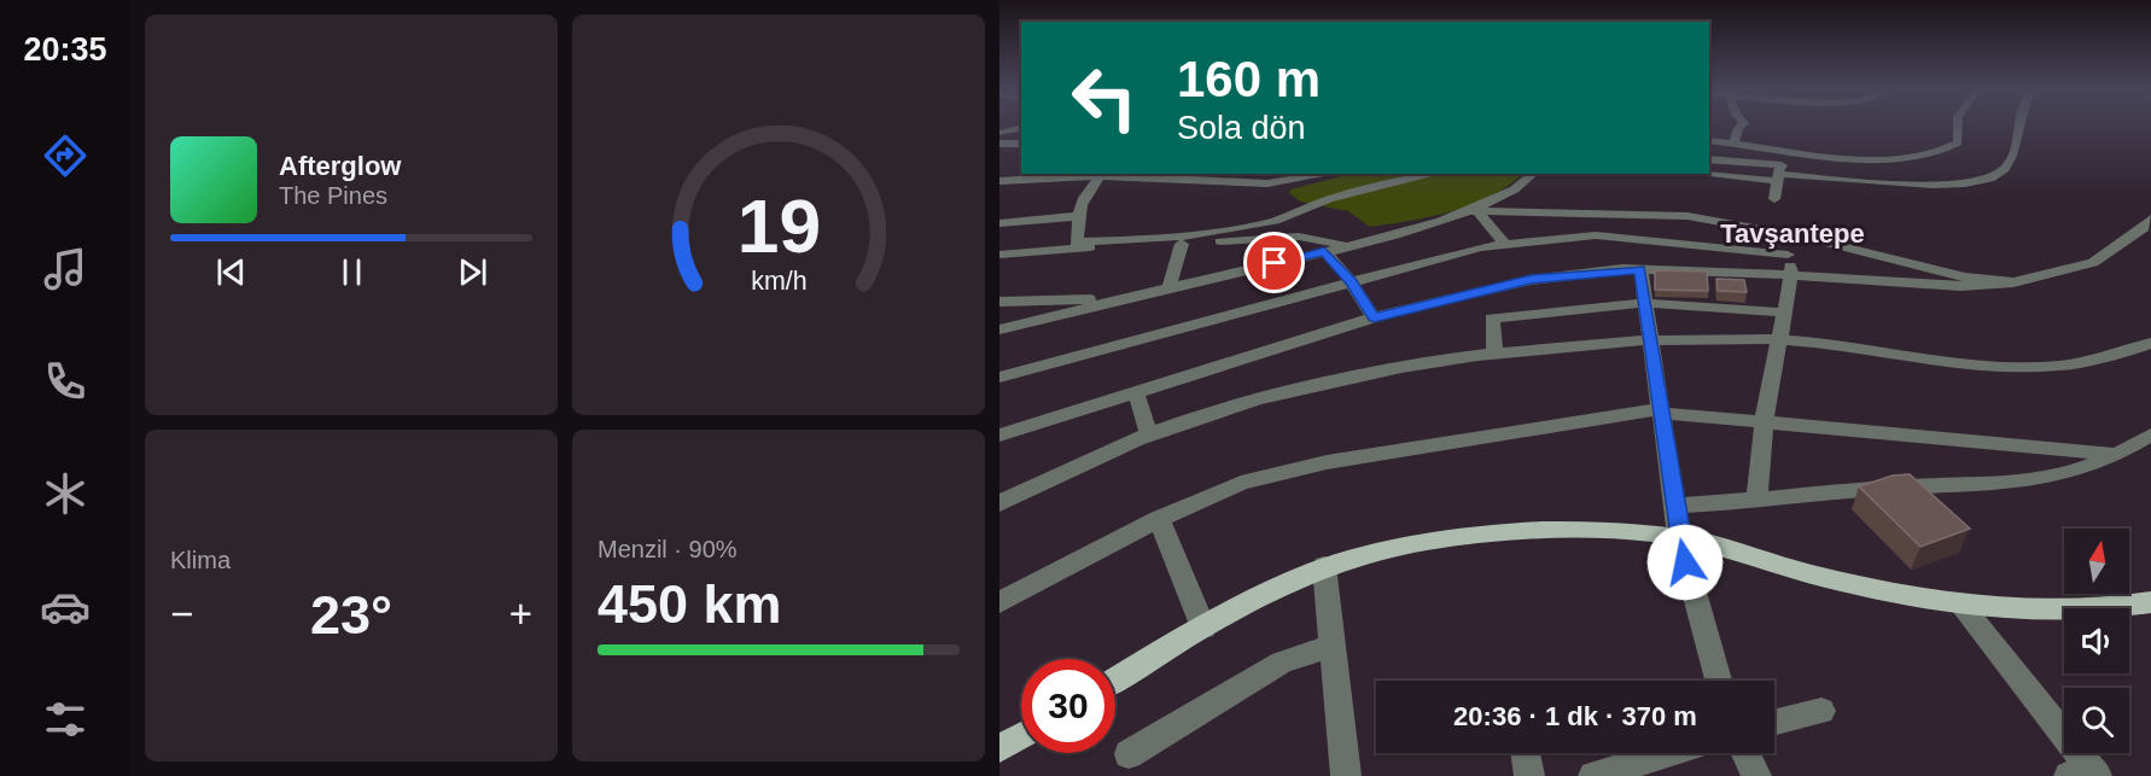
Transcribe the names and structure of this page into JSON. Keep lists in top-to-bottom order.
{
  "districts": ["Tavşantepe"],
  "north": "top",
  "page": {
    "tabs": "20:35",
    "turn": ["160 m", "Sola dön"],
    "song": ["Afterglow", "The Pines"],
    "tile": [
      "Klima",
      ["Menzil · 90%", "450 km"]
    ],
    "heat": ["−", "23°", "+"],
    "limit": "30",
    "trip": "20:36 · 1 dk · 370 m",
    "gauge": ["19", "km/h"]
  }
}
